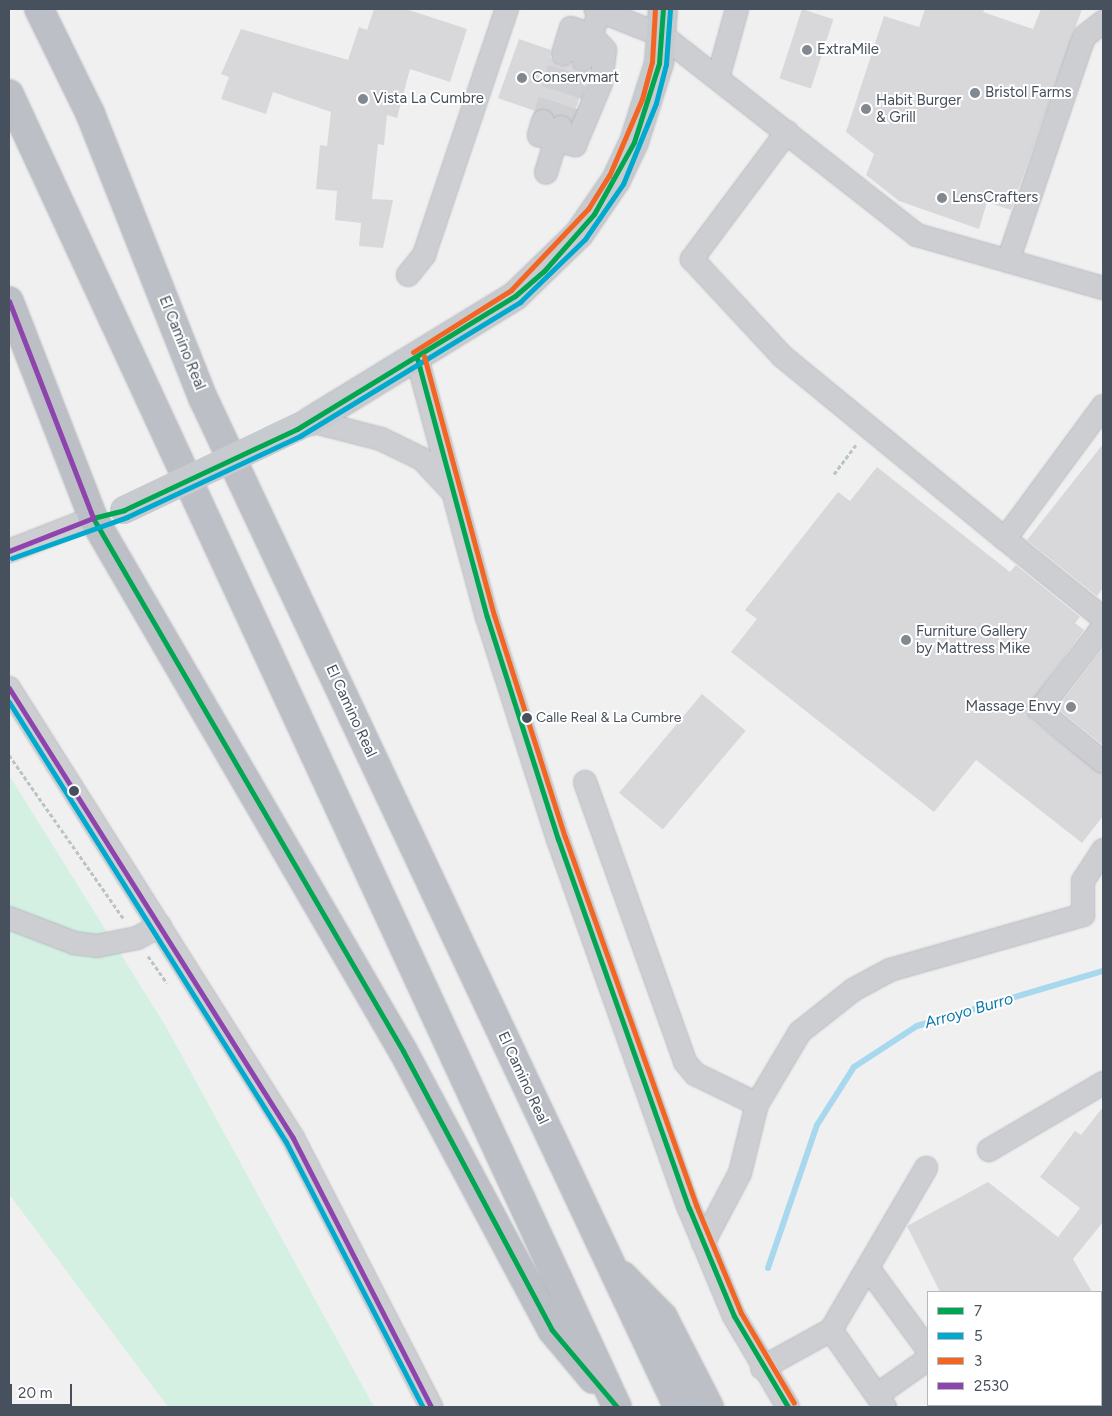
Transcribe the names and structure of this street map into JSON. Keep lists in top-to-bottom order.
{
  "streets": {
    "highway": ["El Camino Real"]
  },
  "water": ["Arroyo Burro"],
  "places": [
    "ExtraMile",
    "Conservmart",
    "Bristol Farms",
    "Vista La Cumbre",
    "Habit Burger & Grill",
    "LensCrafters",
    "Furniture Gallery by Mattress Mike",
    "Massage Envy",
    "Calle Real & La Cumbre"
  ],
  "lines": [
    "transit line 7",
    "transit line 3",
    "transit line 5",
    "transit line 2530"
  ],
  "legend": [
    "7",
    "5",
    "3",
    "2530"
  ],
  "scale_bar": "20 m"
}
